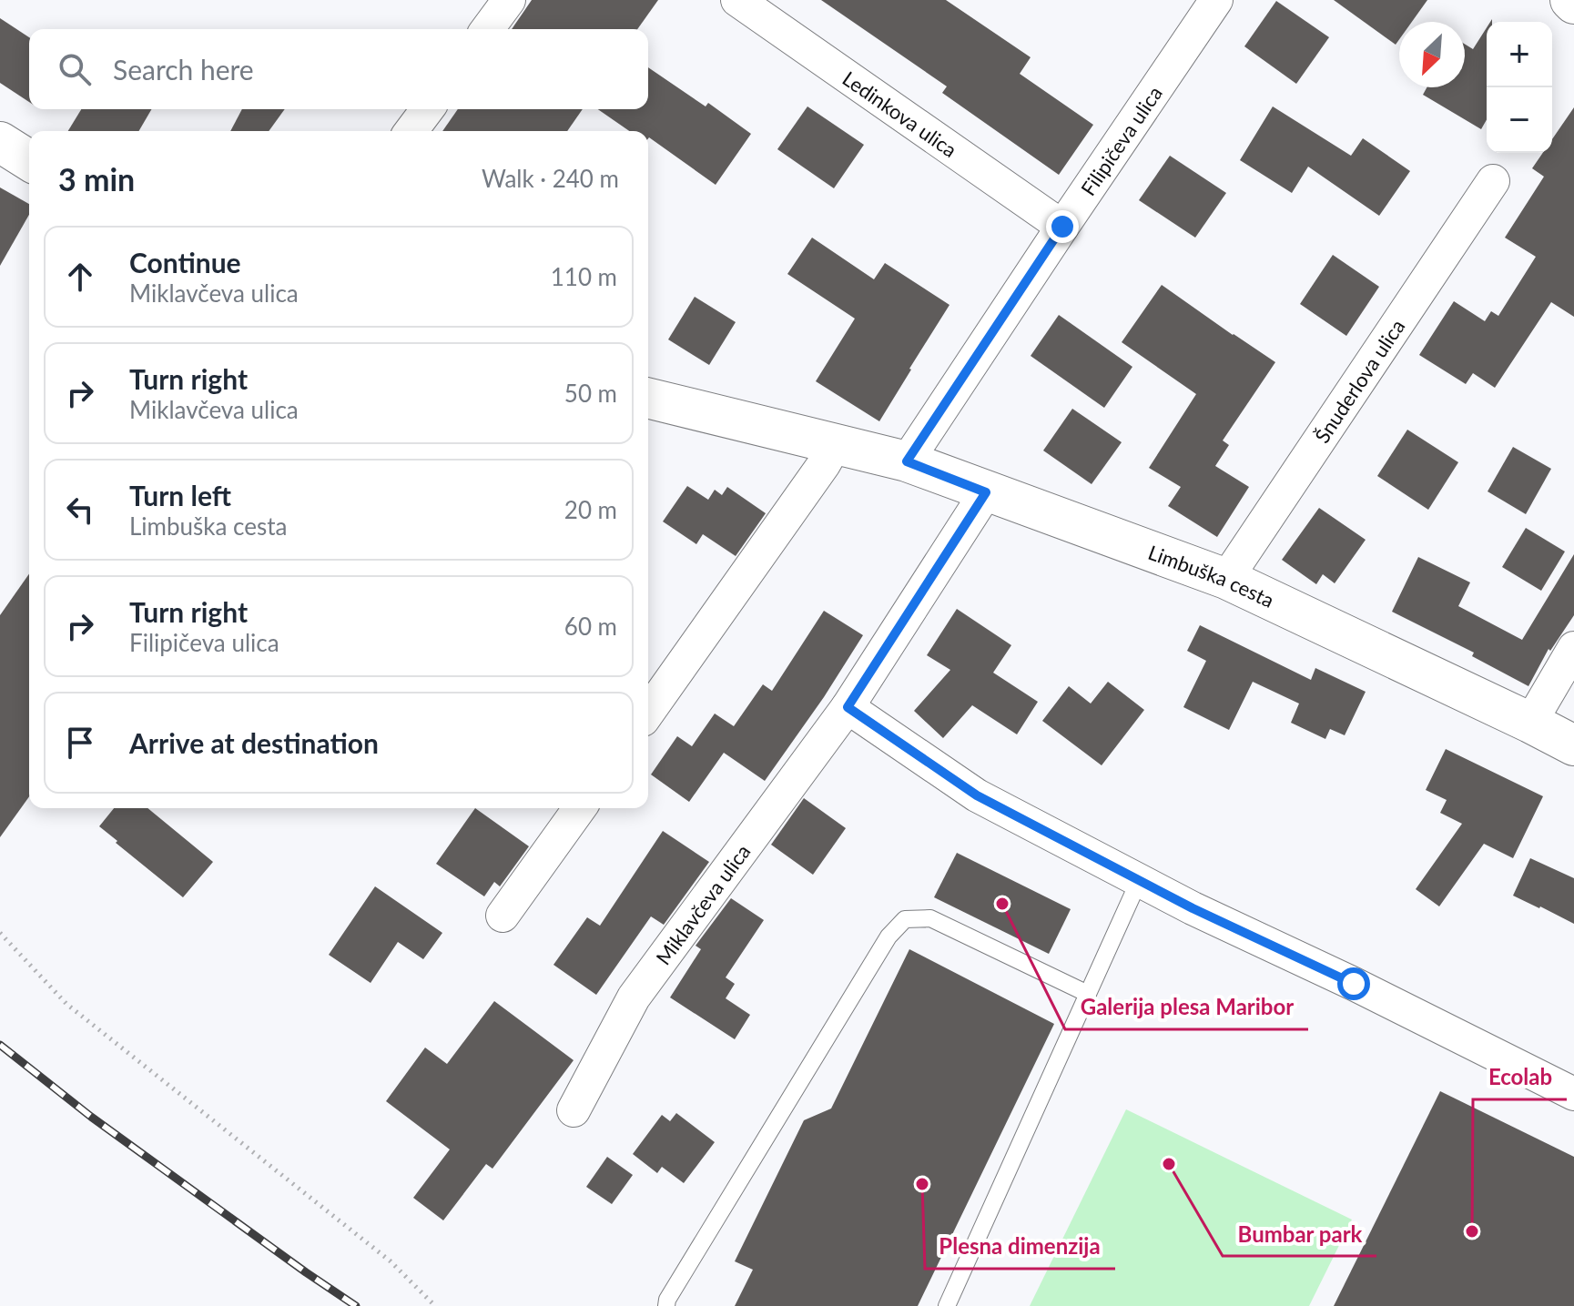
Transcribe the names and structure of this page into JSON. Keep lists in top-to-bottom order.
{
  "streets": {
    "main road": ["Limbuška cesta"],
    "street": [
      "Ledinkova ulica",
      "Filipičeva ulica",
      "Šnuderlova ulica",
      "Miklavčeva ulica"
    ]
  },
  "crossings": [
    ["Ledinkova ulica", "Filipičeva ulica"],
    ["Filipičeva ulica", "Limbuška cesta"],
    ["Šnuderlova ulica", "Limbuška cesta"],
    ["Limbuška cesta", "Miklavčeva ulica"]
  ],
  "places": [
    "Galerija plesa Maribor",
    "Bumbar park",
    "Plesna dimenzija",
    "Ecolab"
  ],
  "north": "bottom left",
  "page": {
    "map_buttons": ["+", "−"],
    "search": "Search here",
    "heading": ["3 min", "Walk · 240 m"],
    "list": [
      ["Continue", "Miklavčeva ulica", "110 m"],
      ["Turn right", "Miklavčeva ulica", "50 m"],
      ["Turn left", "Limbuška cesta", "20 m"],
      ["Turn right", "Filipičeva ulica", "60 m"],
      "Arrive at destination"
    ]
  }
}
